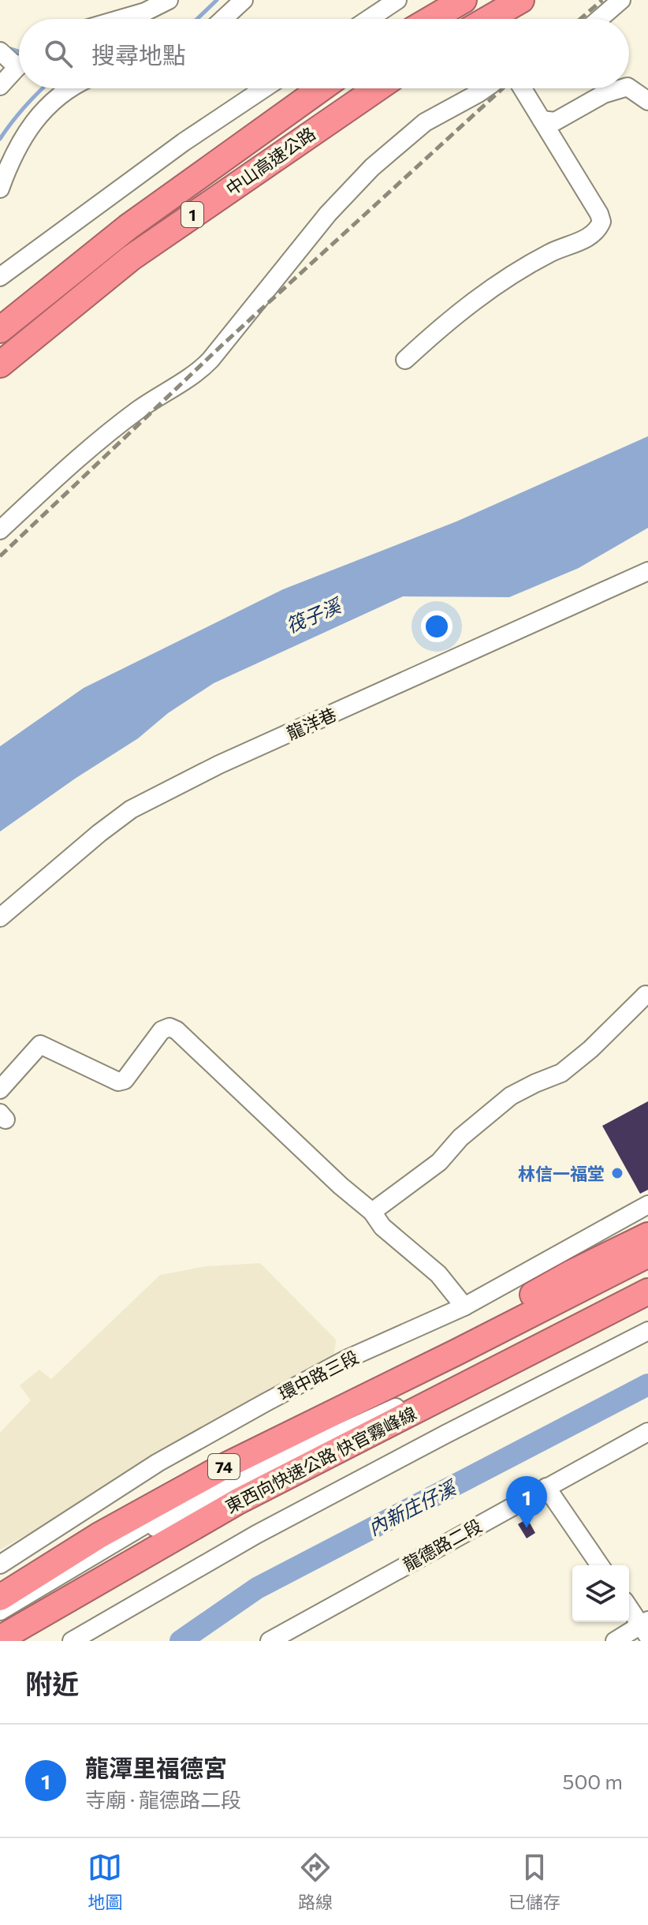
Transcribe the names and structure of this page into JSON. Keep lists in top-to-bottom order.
{
  "streets": {
    "highway": [
      "中山高速公路",
      "1",
      "東西向快速公路 快官霧峰線",
      "74"
    ],
    "street": ["龍洋巷", "環中路三段", "龍德路二段"]
  },
  "water": ["筏子溪", "內新庄仔溪"],
  "places": ["林信一福堂"],
  "page": {
    "search": "搜尋地點",
    "pins": "1",
    "heading": "附近",
    "list": [
      {
        "mark": "1",
        "name": "龍潭里福德宮",
        "note": "寺廟 · 龍德路二段",
        "value": "500 m"
      }
    ],
    "nav": ["地圖", "路線", "已儲存"]
  }
}
